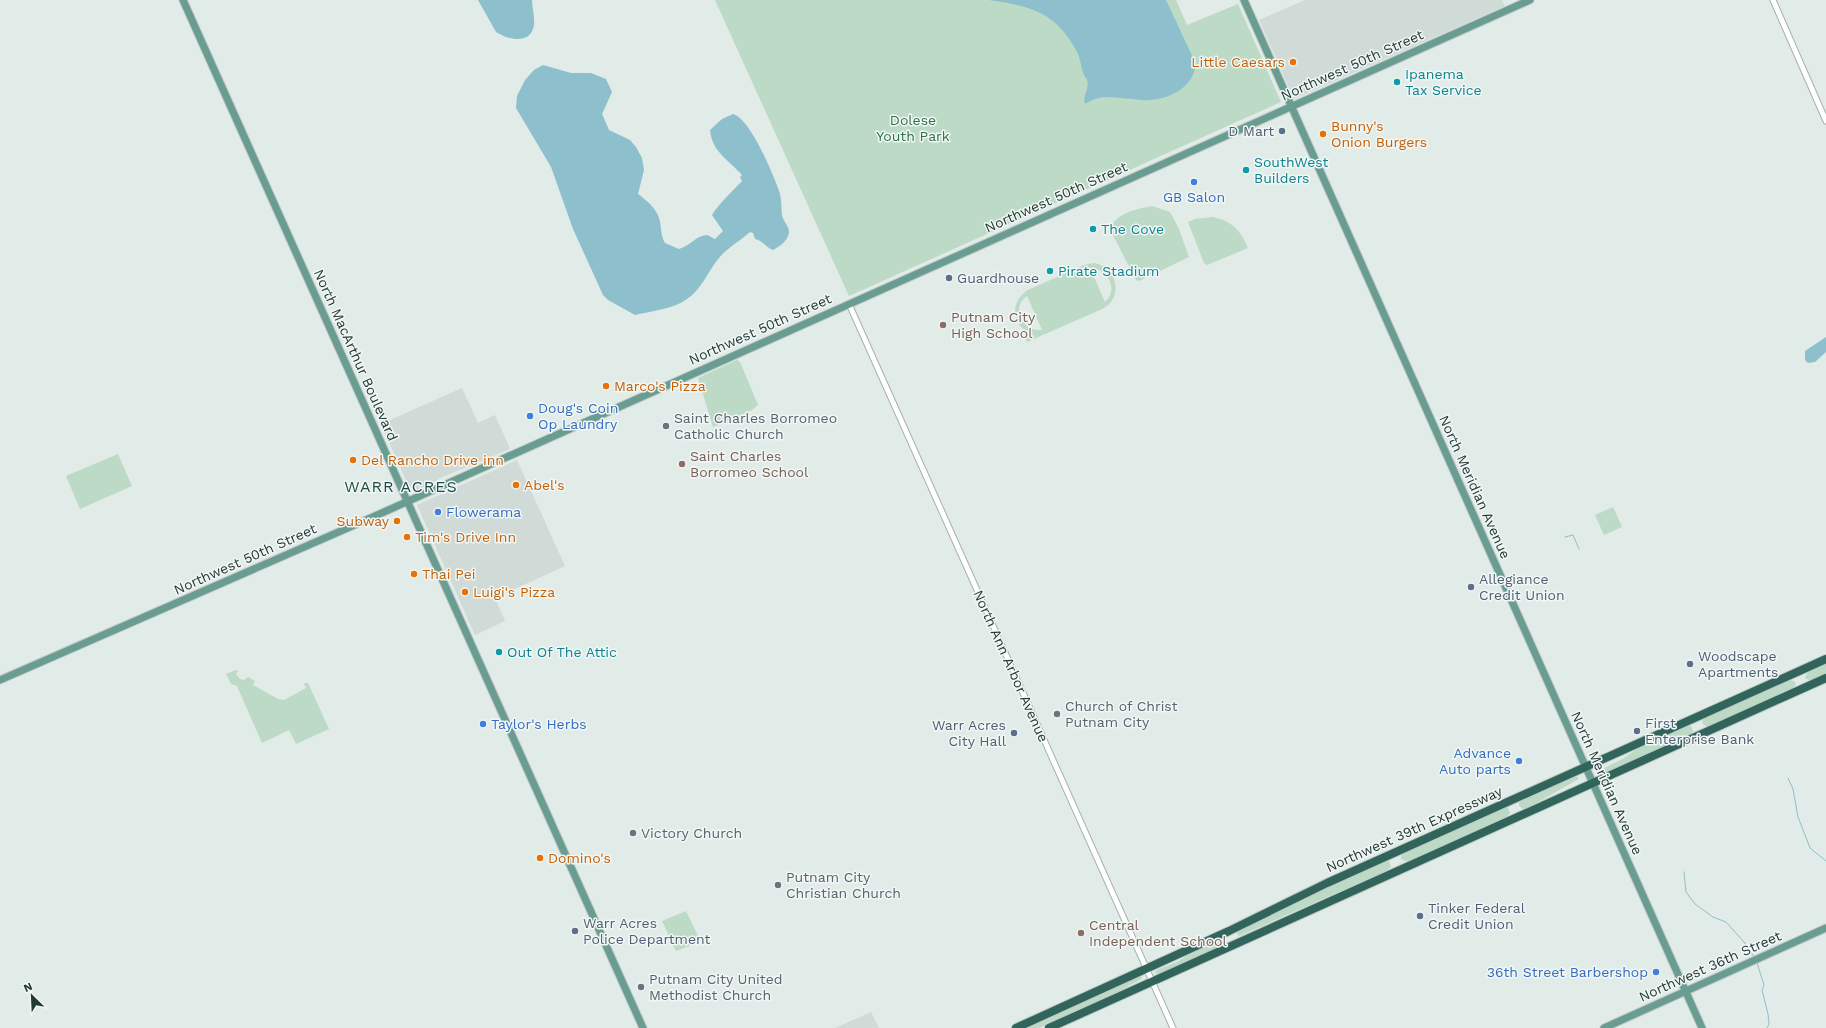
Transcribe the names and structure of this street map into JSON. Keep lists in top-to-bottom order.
{
  "streets": {
    "highway": ["Northwest 39th Expressway"],
    "main road": [
      "Northwest 50th Street",
      "North MacArthur Boulevard",
      "North Meridian Avenue",
      "Northwest 36th Street"
    ],
    "street": ["North Ann Arbor Avenue"]
  },
  "crossings": [
    ["Northwest 50th Street", "North MacArthur Boulevard"],
    ["Northwest 50th Street", "North Meridian Avenue"],
    ["Northwest 50th Street", "North Ann Arbor Avenue"],
    ["North Meridian Avenue", "Northwest 39th Expressway"],
    ["North Meridian Avenue", "Northwest 36th Street"],
    ["North Ann Arbor Avenue", "Northwest 39th Expressway"]
  ],
  "districts": ["WARR ACRES"],
  "parks": ["Dolese Youth Park"],
  "places": [
    "Little Caesars",
    "Ipanema Tax Service",
    "D Mart",
    "Bunny's Onion Burgers",
    "SouthWest Builders",
    "GB Salon",
    "The Cove",
    "Pirate Stadium",
    "Guardhouse",
    "Putnam City High School",
    "Marco's Pizza",
    "Doug's Coin Op Laundry",
    "Saint Charles Borromeo Catholic Church",
    "Del Rancho Drive inn",
    "Saint Charles Borromeo School",
    "Abel's",
    "Flowerama",
    "Subway",
    "Tim's Drive Inn",
    "Thai Pei",
    "Allegiance Credit Union",
    "Luigi's Pizza",
    "Out Of The Attic",
    "Woodscape Apartments",
    "Church of Christ Putnam City",
    "Taylor's Herbs",
    "First Enterprise Bank",
    "Warr Acres City Hall",
    "Advance Auto parts",
    "Victory Church",
    "Domino's",
    "Putnam City Christian Church",
    "Tinker Federal Credit Union",
    "Warr Acres Police Department",
    "Central Independent School",
    "36th Street Barbershop",
    "Putnam City United Methodist Church"
  ],
  "north": "top left"
}
